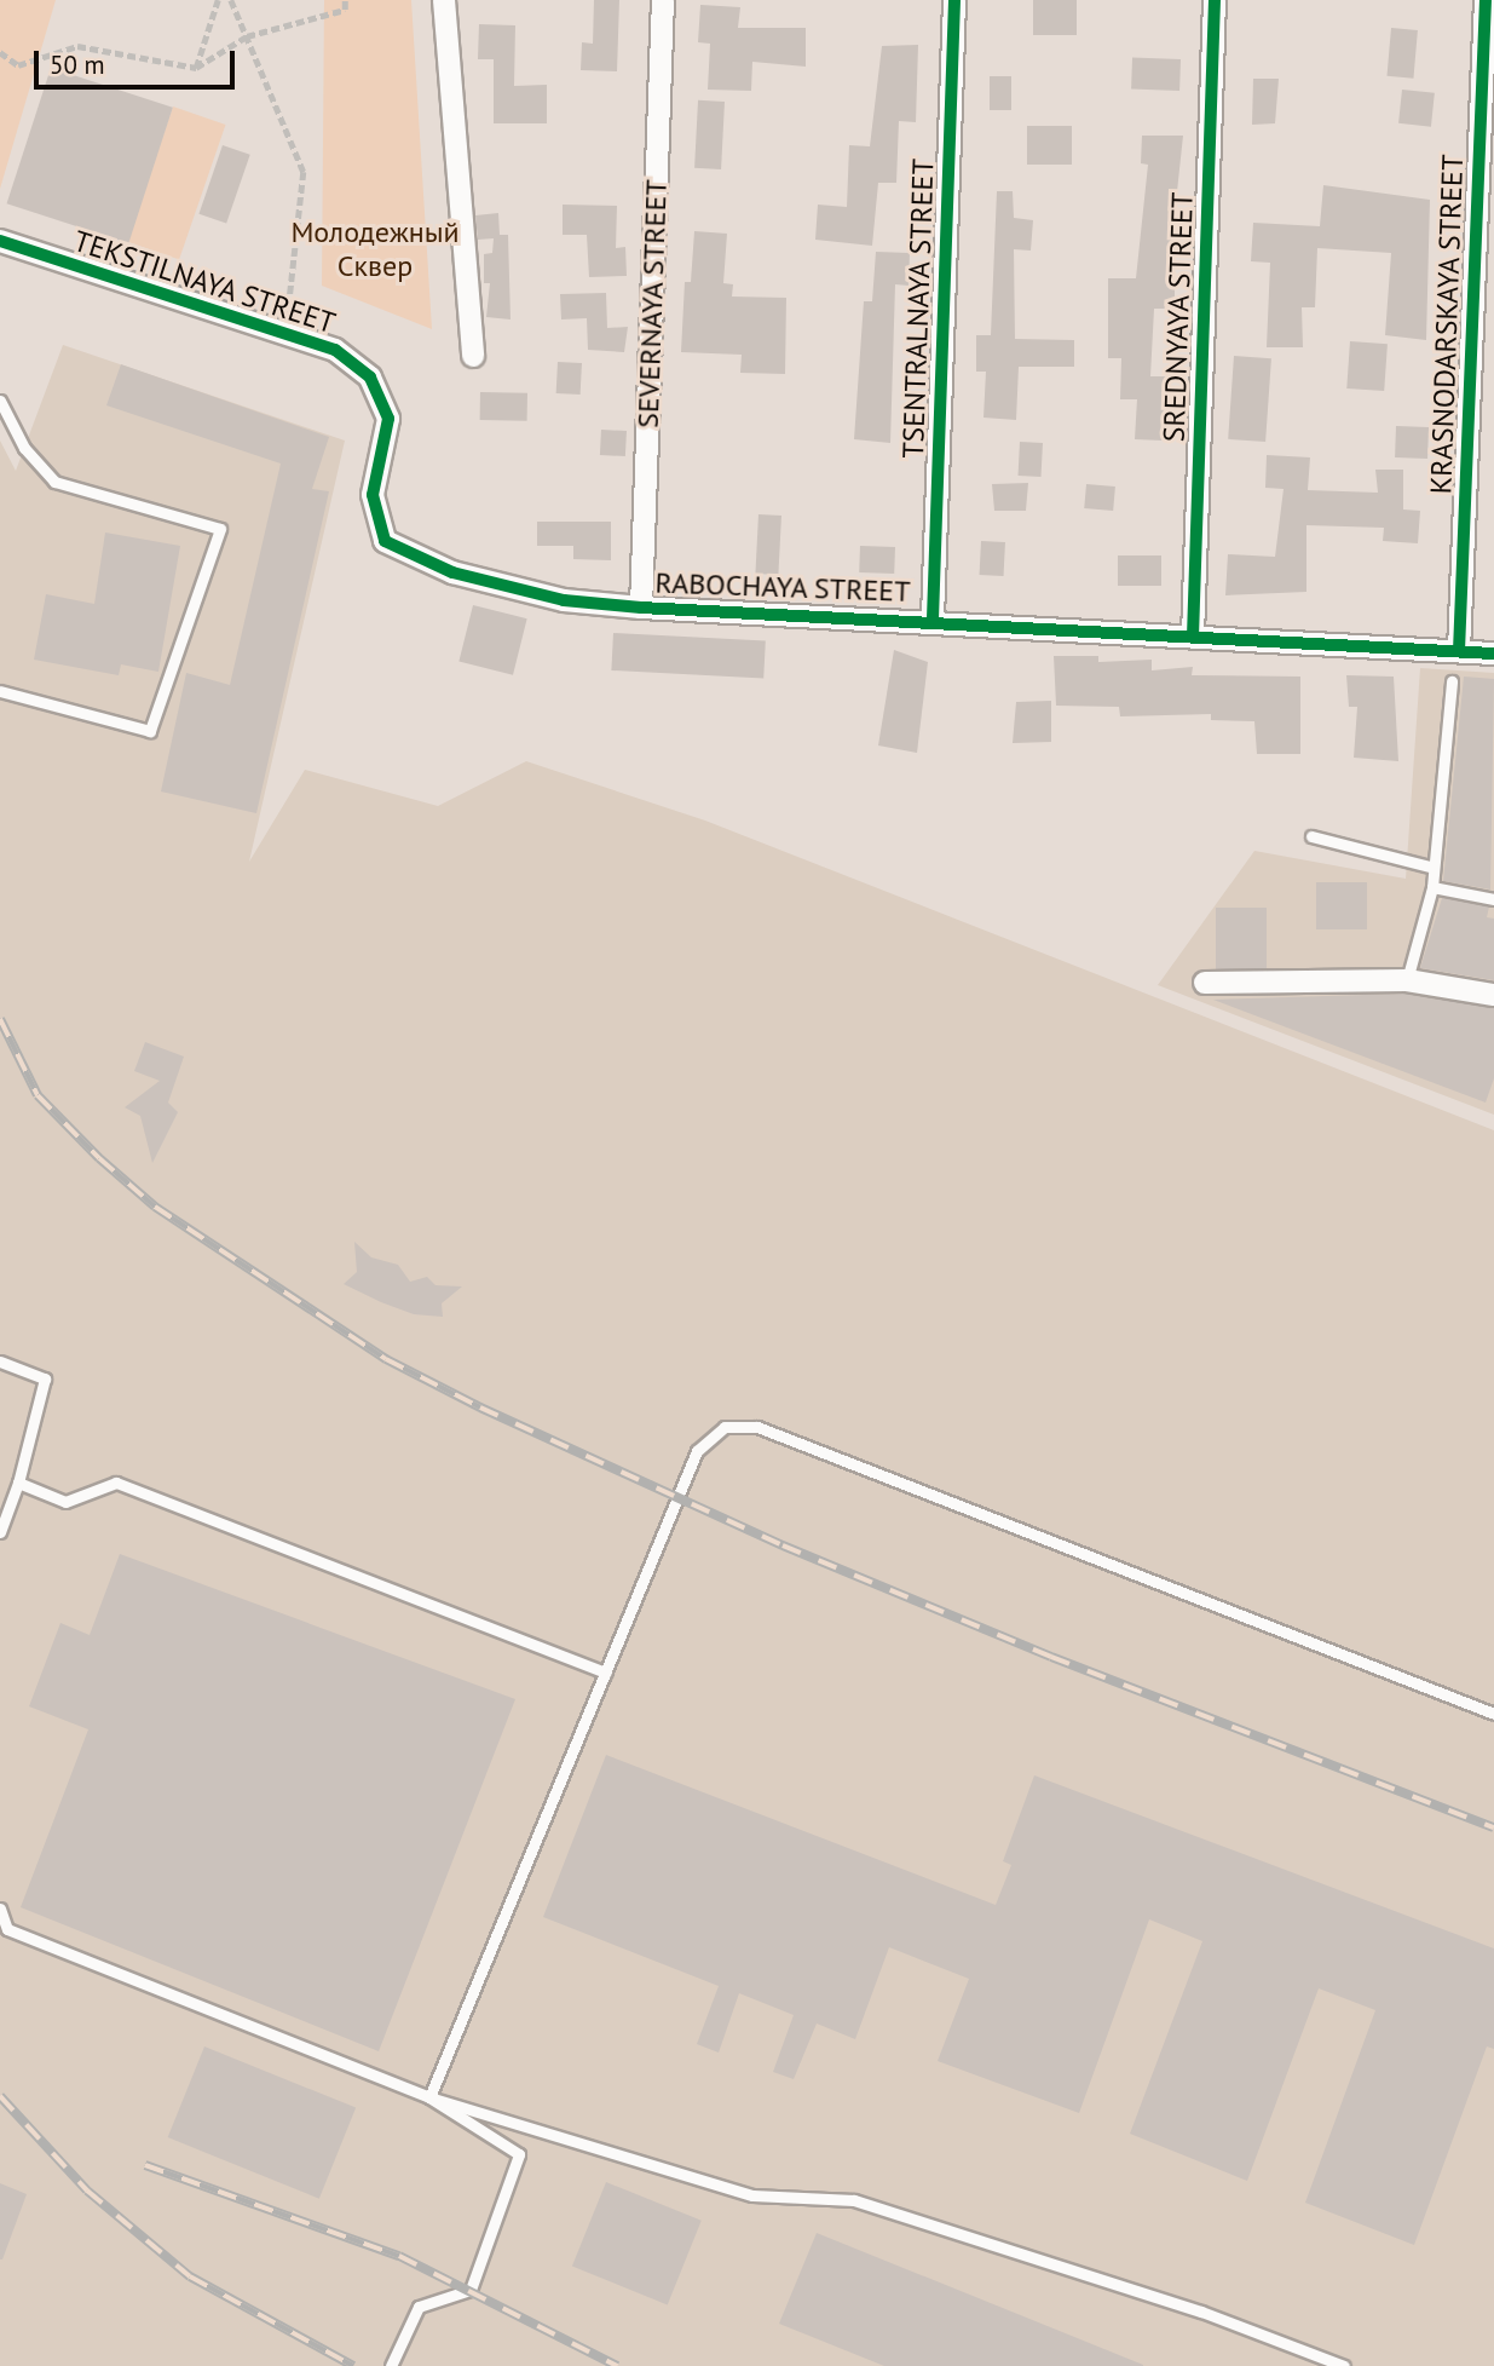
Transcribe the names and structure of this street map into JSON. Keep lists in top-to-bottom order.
{
  "streets": {
    "street": [
      "TEKSTILNAYA STREET",
      "SEVERNAYA STREET",
      "TSENTRALNAYA STREET",
      "SREDNYAYA STREET",
      "KRASNODARSKAYA STREET",
      "RABOCHAYA STREET"
    ]
  },
  "crossings": [
    ["TEKSTILNAYA STREET", "RABOCHAYA STREET"],
    ["SEVERNAYA STREET", "RABOCHAYA STREET"],
    ["TSENTRALNAYA STREET", "RABOCHAYA STREET"],
    ["SREDNYAYA STREET", "RABOCHAYA STREET"],
    ["KRASNODARSKAYA STREET", "RABOCHAYA STREET"]
  ],
  "parks": ["Молодежный Сквер"],
  "scale_bar": "50 m"
}
